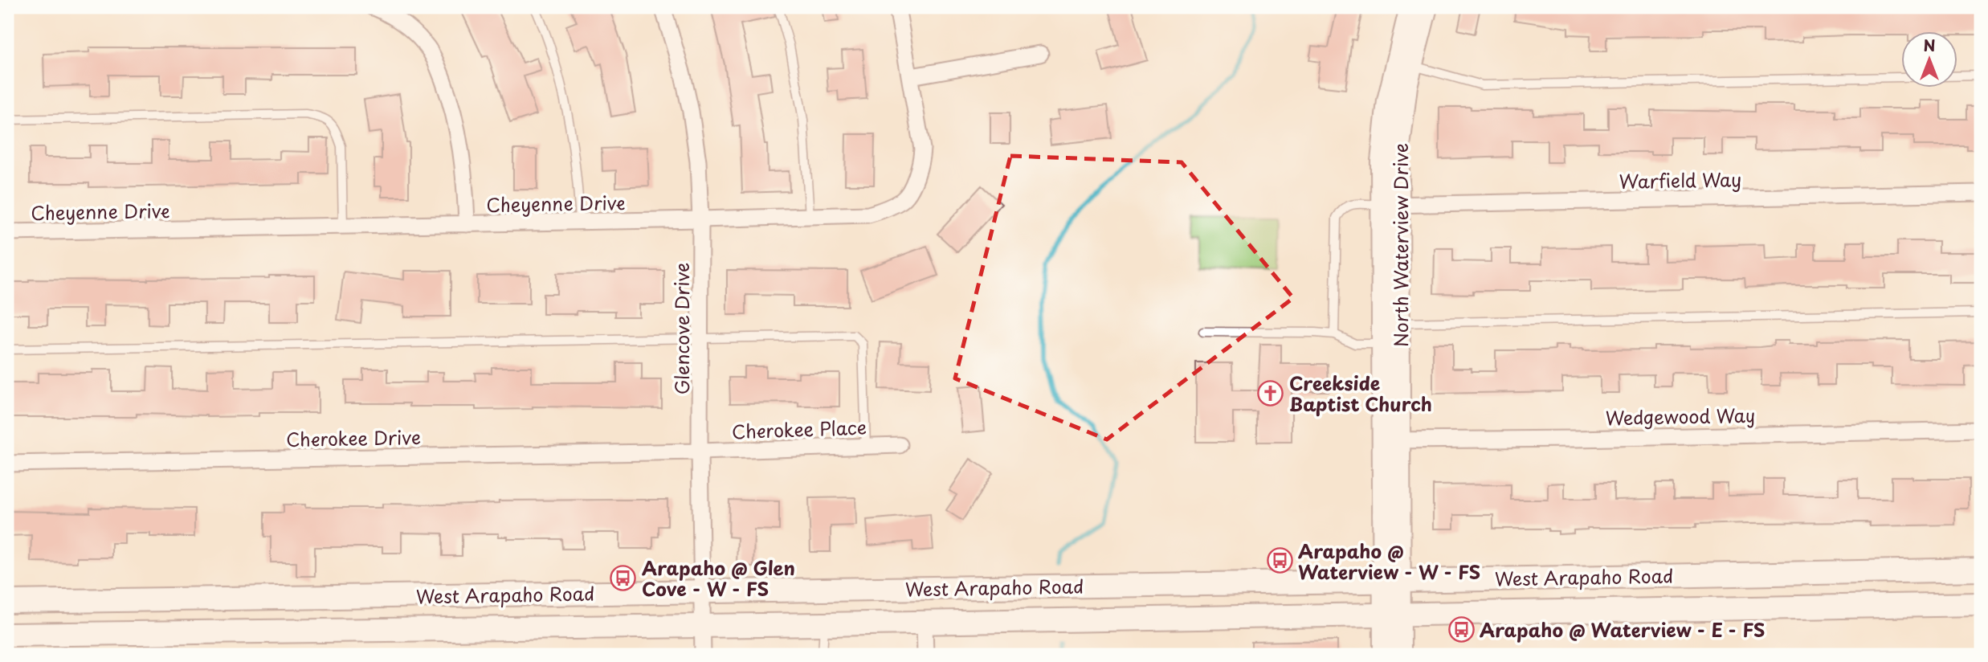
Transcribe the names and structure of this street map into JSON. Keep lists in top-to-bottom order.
{
  "streets": {
    "main road": ["West Arapaho Road"],
    "street": [
      "Warfield Way",
      "Cheyenne Drive",
      "North Waterview Drive",
      "Glencove Drive",
      "Wedgewood Way",
      "Cherokee Place",
      "Cherokee Drive"
    ]
  },
  "crossings": [
    ["Warfield Way", "North Waterview Drive"],
    ["Cheyenne Drive", "Glencove Drive"],
    ["North Waterview Drive", "Wedgewood Way"],
    ["North Waterview Drive", "West Arapaho Road"],
    ["Glencove Drive", "Cherokee Place"],
    ["Glencove Drive", "Cherokee Drive"],
    ["Glencove Drive", "West Arapaho Road"],
    ["Cherokee Place", "Cherokee Drive"]
  ],
  "places": {
    "church": ["Creekside Baptist Church"],
    "bus stop": ["Arapaho @ Waterview - W - FS", "Arapaho @ Glen Cove - W - FS", "Arapaho @ Waterview - E - FS"]
  },
  "north": "top"
}
